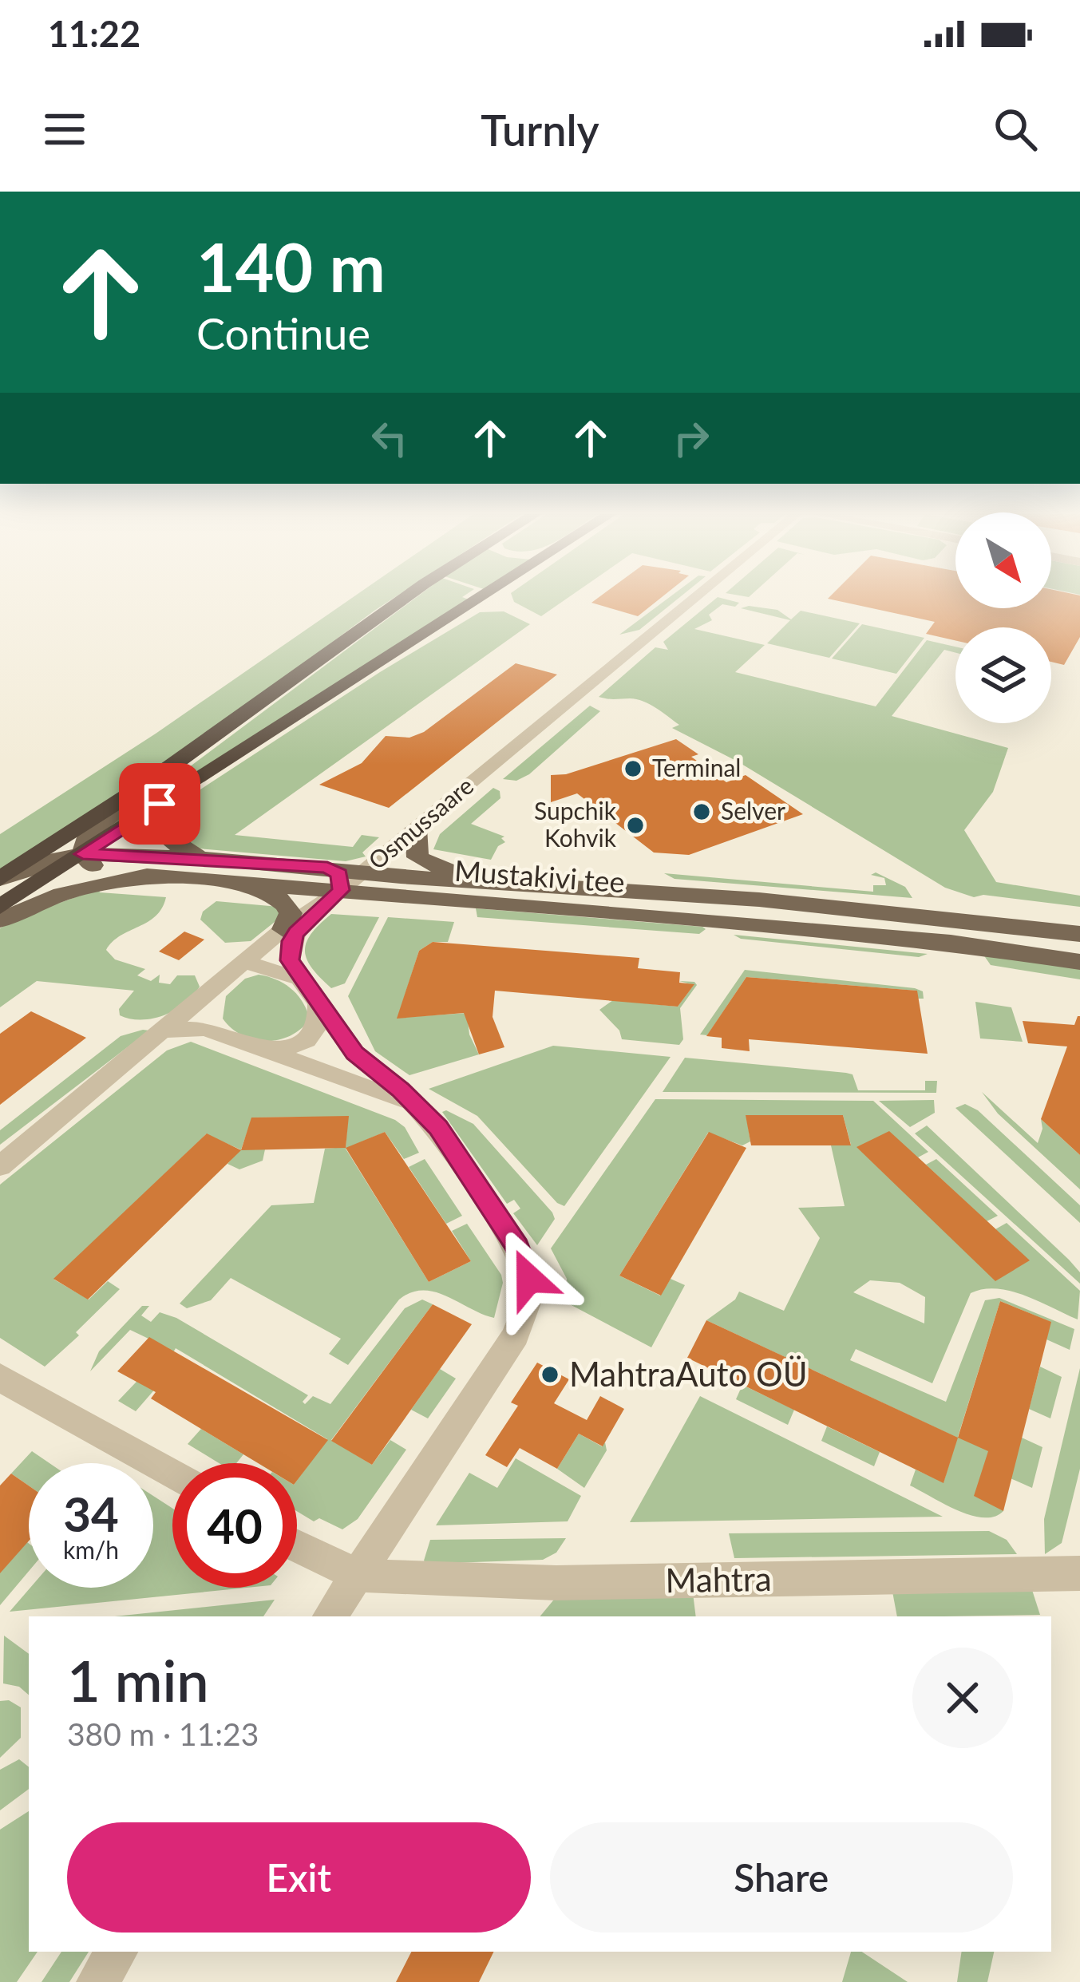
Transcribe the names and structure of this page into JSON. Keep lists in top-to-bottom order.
{
  "streets": {
    "main road": ["Mustakivi tee"],
    "street": ["Osmussaare", "Mahtra"]
  },
  "crossings": [
    ["Osmussaare", "Mustakivi tee"]
  ],
  "places": [
    "Terminal",
    "Selver",
    "Supchik Kohvik",
    "MahtraAuto OÜ"
  ],
  "north": "bottom right",
  "page": {
    "status": "11:22",
    "header": "Turnly",
    "turn": ["140 m", "Continue"],
    "speed": "34 km/h",
    "limit": "40",
    "heading": ["1 min", "380 m · 11:23"],
    "buttons": ["Exit", "Share"]
  }
}
